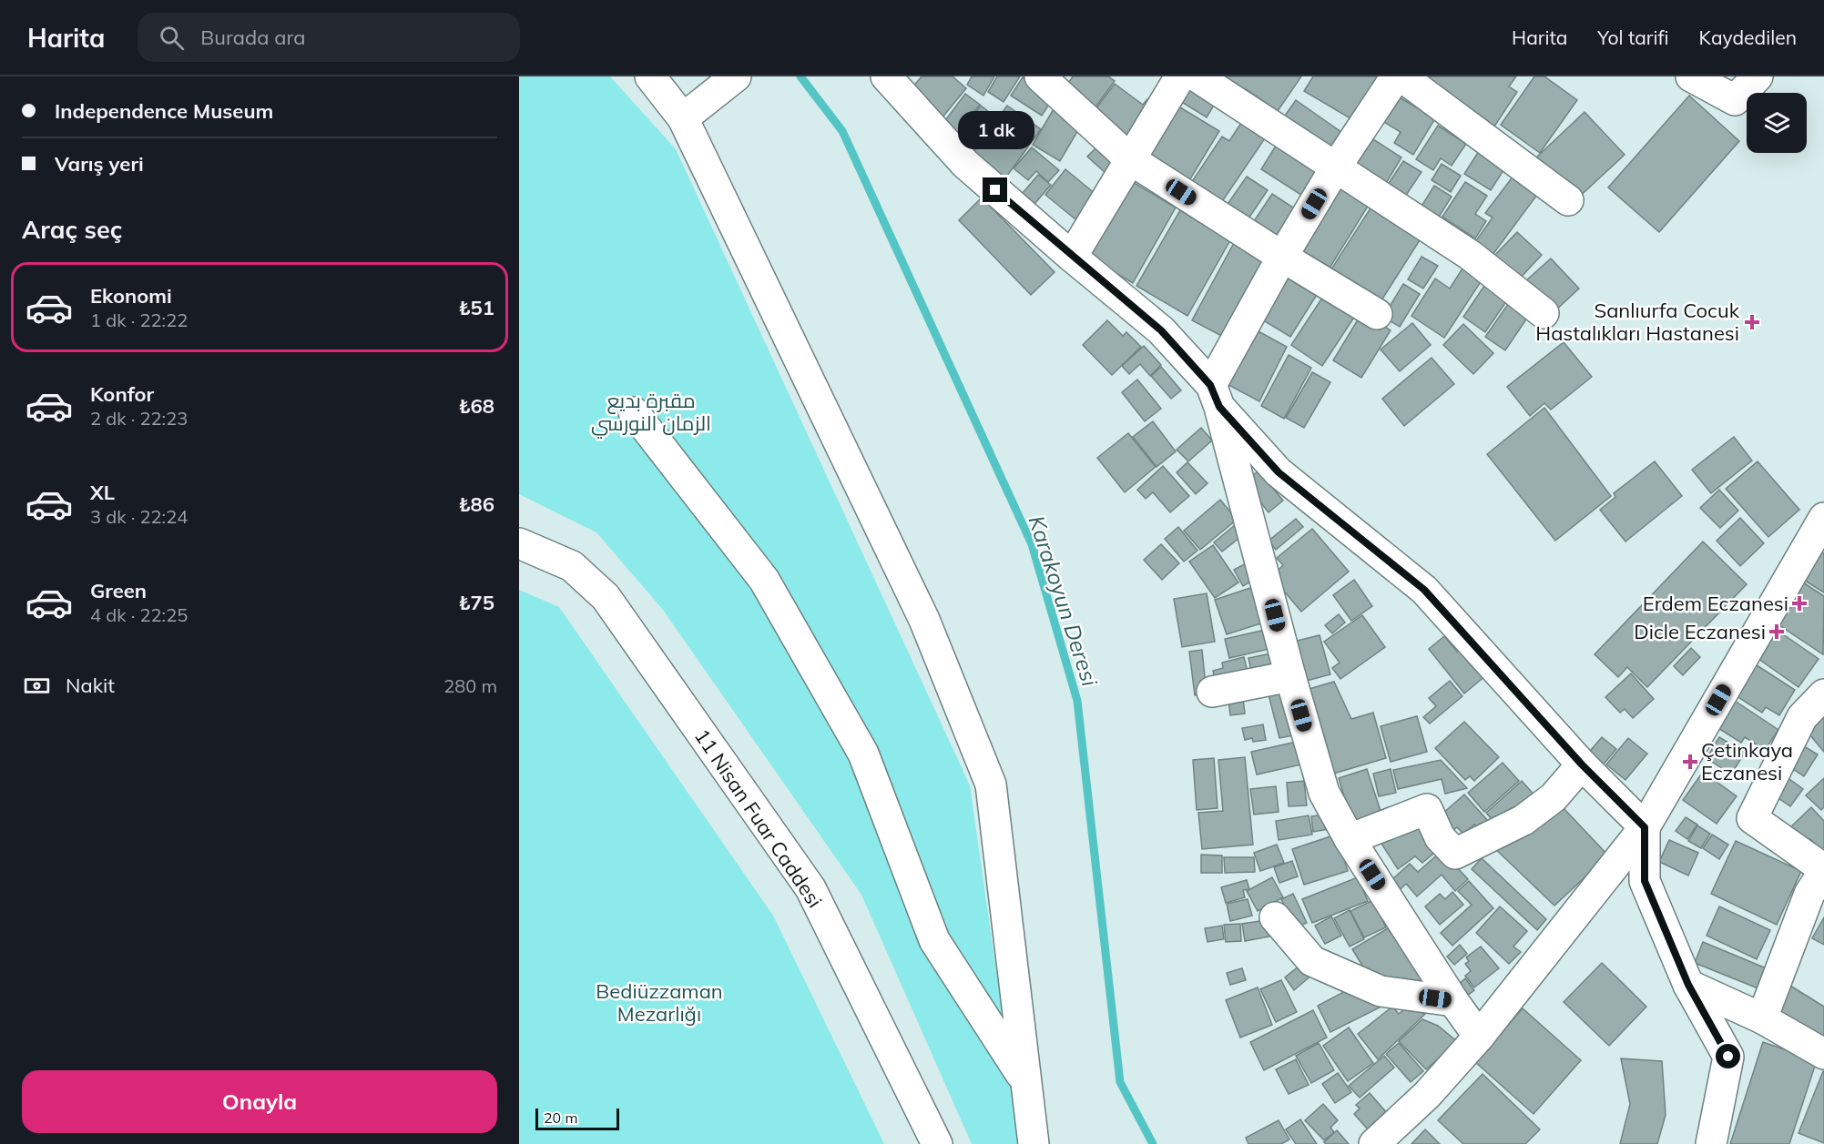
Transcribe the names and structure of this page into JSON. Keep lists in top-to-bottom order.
{
  "streets": {
    "street": ["11 Nisan Fuar Caddesi"]
  },
  "water": ["Karakoyun Deresi"],
  "parks": ["مقبرة بديع الزمان النورسي", "Bediüzzaman Mezarlığı"],
  "places": {
    "health": [
      "Sanlıurfa Cocuk Hastalıkları Hastanesi",
      "Erdem Eczanesi",
      "Dicle Eczanesi",
      "Çetinkaya Eczanesi"
    ]
  },
  "scale_bar": "20 m",
  "page": {
    "header": "Harita",
    "search": "Burada ara",
    "nav": ["Harita", "Yol tarifi", "Kaydedilen"],
    "banner": ["Independence Museum", "Varış yeri"],
    "bubble": "1 dk",
    "heading": "Araç seç",
    "list": [
      {
        "name": "Ekonomi",
        "note": "1 dk · 22:22",
        "value": "₺51"
      },
      {
        "name": "Konfor",
        "note": "2 dk · 22:23",
        "value": "₺68"
      },
      {
        "name": "XL",
        "note": "3 dk · 22:24",
        "value": "₺86"
      },
      {
        "name": "Green",
        "note": "4 dk · 22:25",
        "value": "₺75"
      }
    ],
    "pay": ["Nakit", "280 m"],
    "buttons": "Onayla",
    "scale": "20 m"
  }
}
